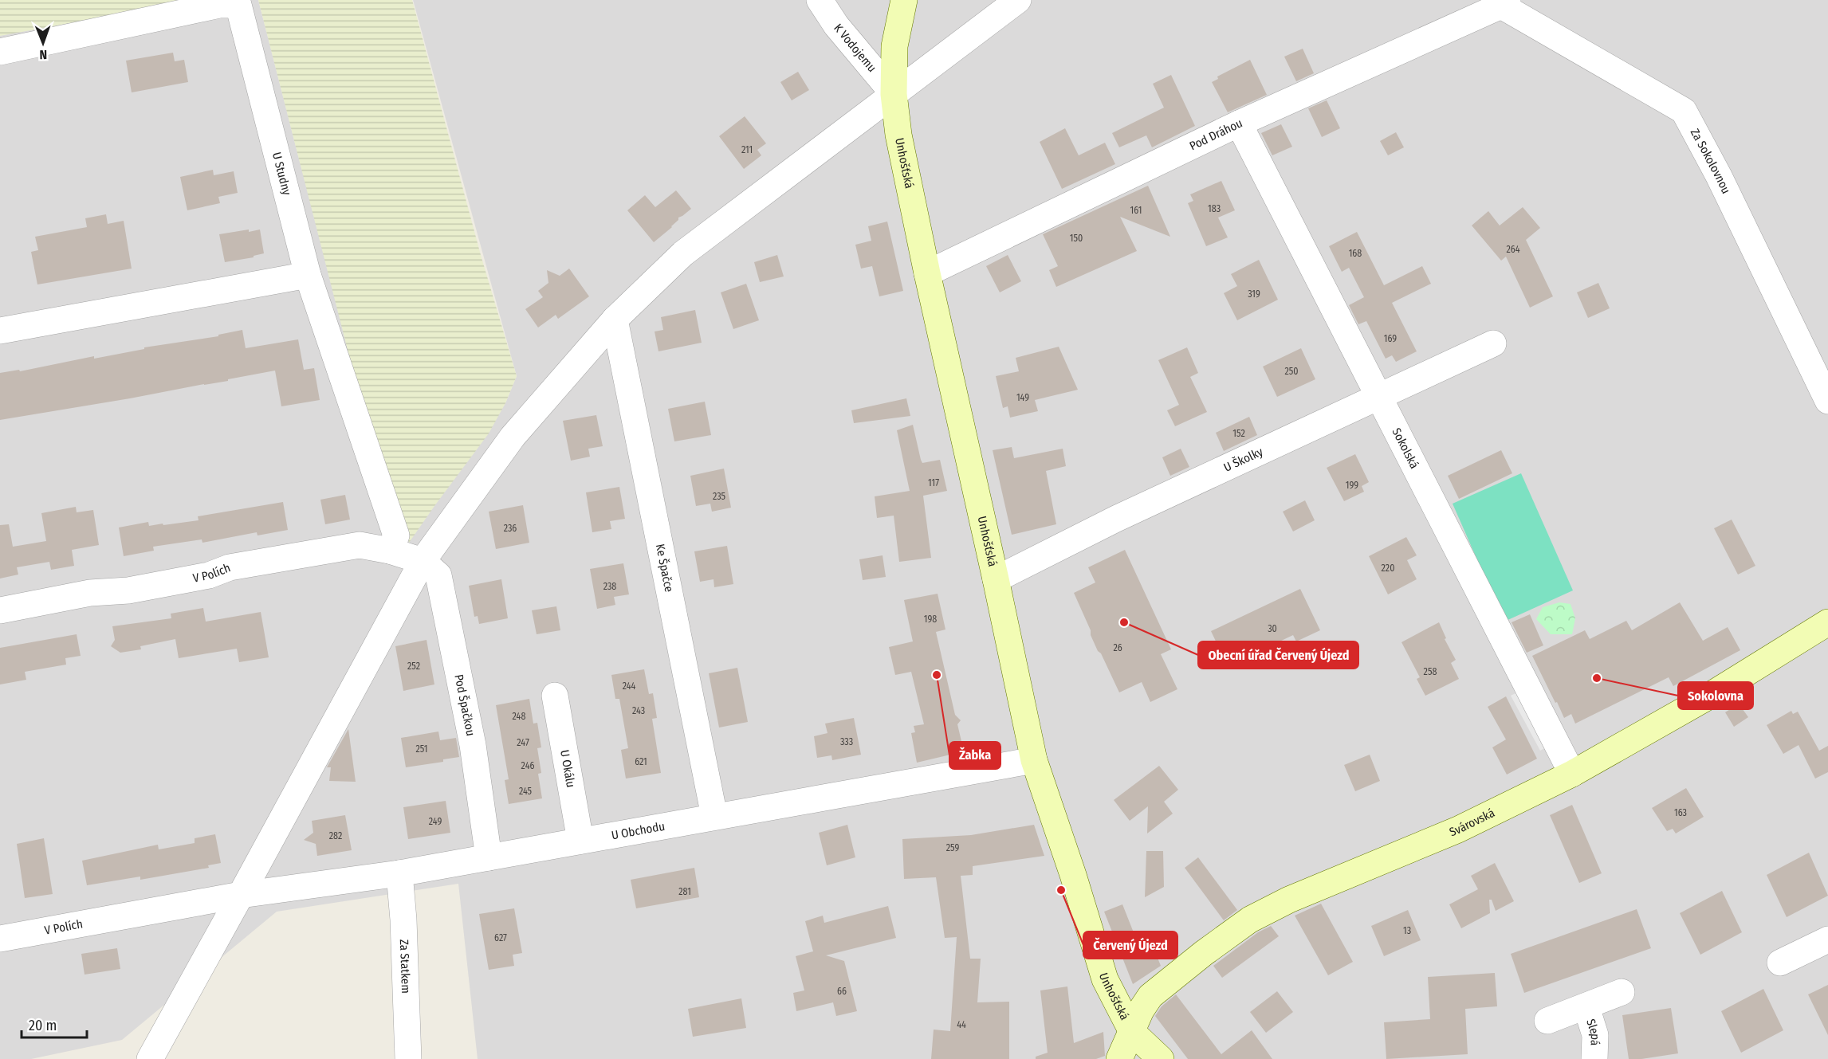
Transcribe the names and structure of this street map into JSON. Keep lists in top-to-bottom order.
{
  "streets": {
    "main road": ["Unhošťská", "Svárovská"],
    "street": [
      "K Vodojemu",
      "Pod Dráhou",
      "Za Sokolovnou",
      "U Studny",
      "Sokolská",
      "U Školky",
      "Ke Špačce",
      "V Polích",
      "Pod Špačkou",
      "U Okálu",
      "U Obchodu",
      "Za Statkem",
      "Slepá"
    ]
  },
  "crossings": [
    ["K Vodojemu", "Unhošťská"],
    ["Pod Dráhou", "Za Sokolovnou"],
    ["Pod Dráhou", "Unhošťská"],
    ["Pod Dráhou", "Sokolská"],
    ["Unhošťská", "U Školky"],
    ["Unhošťská", "Svárovská"],
    ["Unhošťská", "U Obchodu"],
    ["Sokolská", "U Školky"],
    ["Sokolská", "Svárovská"],
    ["Ke Špačce", "U Obchodu"],
    ["V Polích", "Pod Špačkou"],
    ["V Polích", "U Obchodu"],
    ["Pod Špačkou", "U Obchodu"],
    ["U Okálu", "U Obchodu"],
    ["U Obchodu", "Za Statkem"]
  ],
  "places": [
    "Obecní úřad Červený Újezd",
    "Žabka",
    "Sokolovna",
    "Červený Újezd"
  ],
  "house_numbers": [
    "211",
    "183",
    "161",
    "150",
    "264",
    "168",
    "319",
    "169",
    "250",
    "149",
    "152",
    "117",
    "199",
    "235",
    "236",
    "220",
    "238",
    "198",
    "30",
    "26",
    "252",
    "258",
    "244",
    "243",
    "248",
    "333",
    "247",
    "251",
    "621",
    "246",
    "245",
    "163",
    "249",
    "282",
    "259",
    "281",
    "13",
    "627",
    "66",
    "44"
  ],
  "scale_bar": "20 m",
  "north": "bottom"
}
